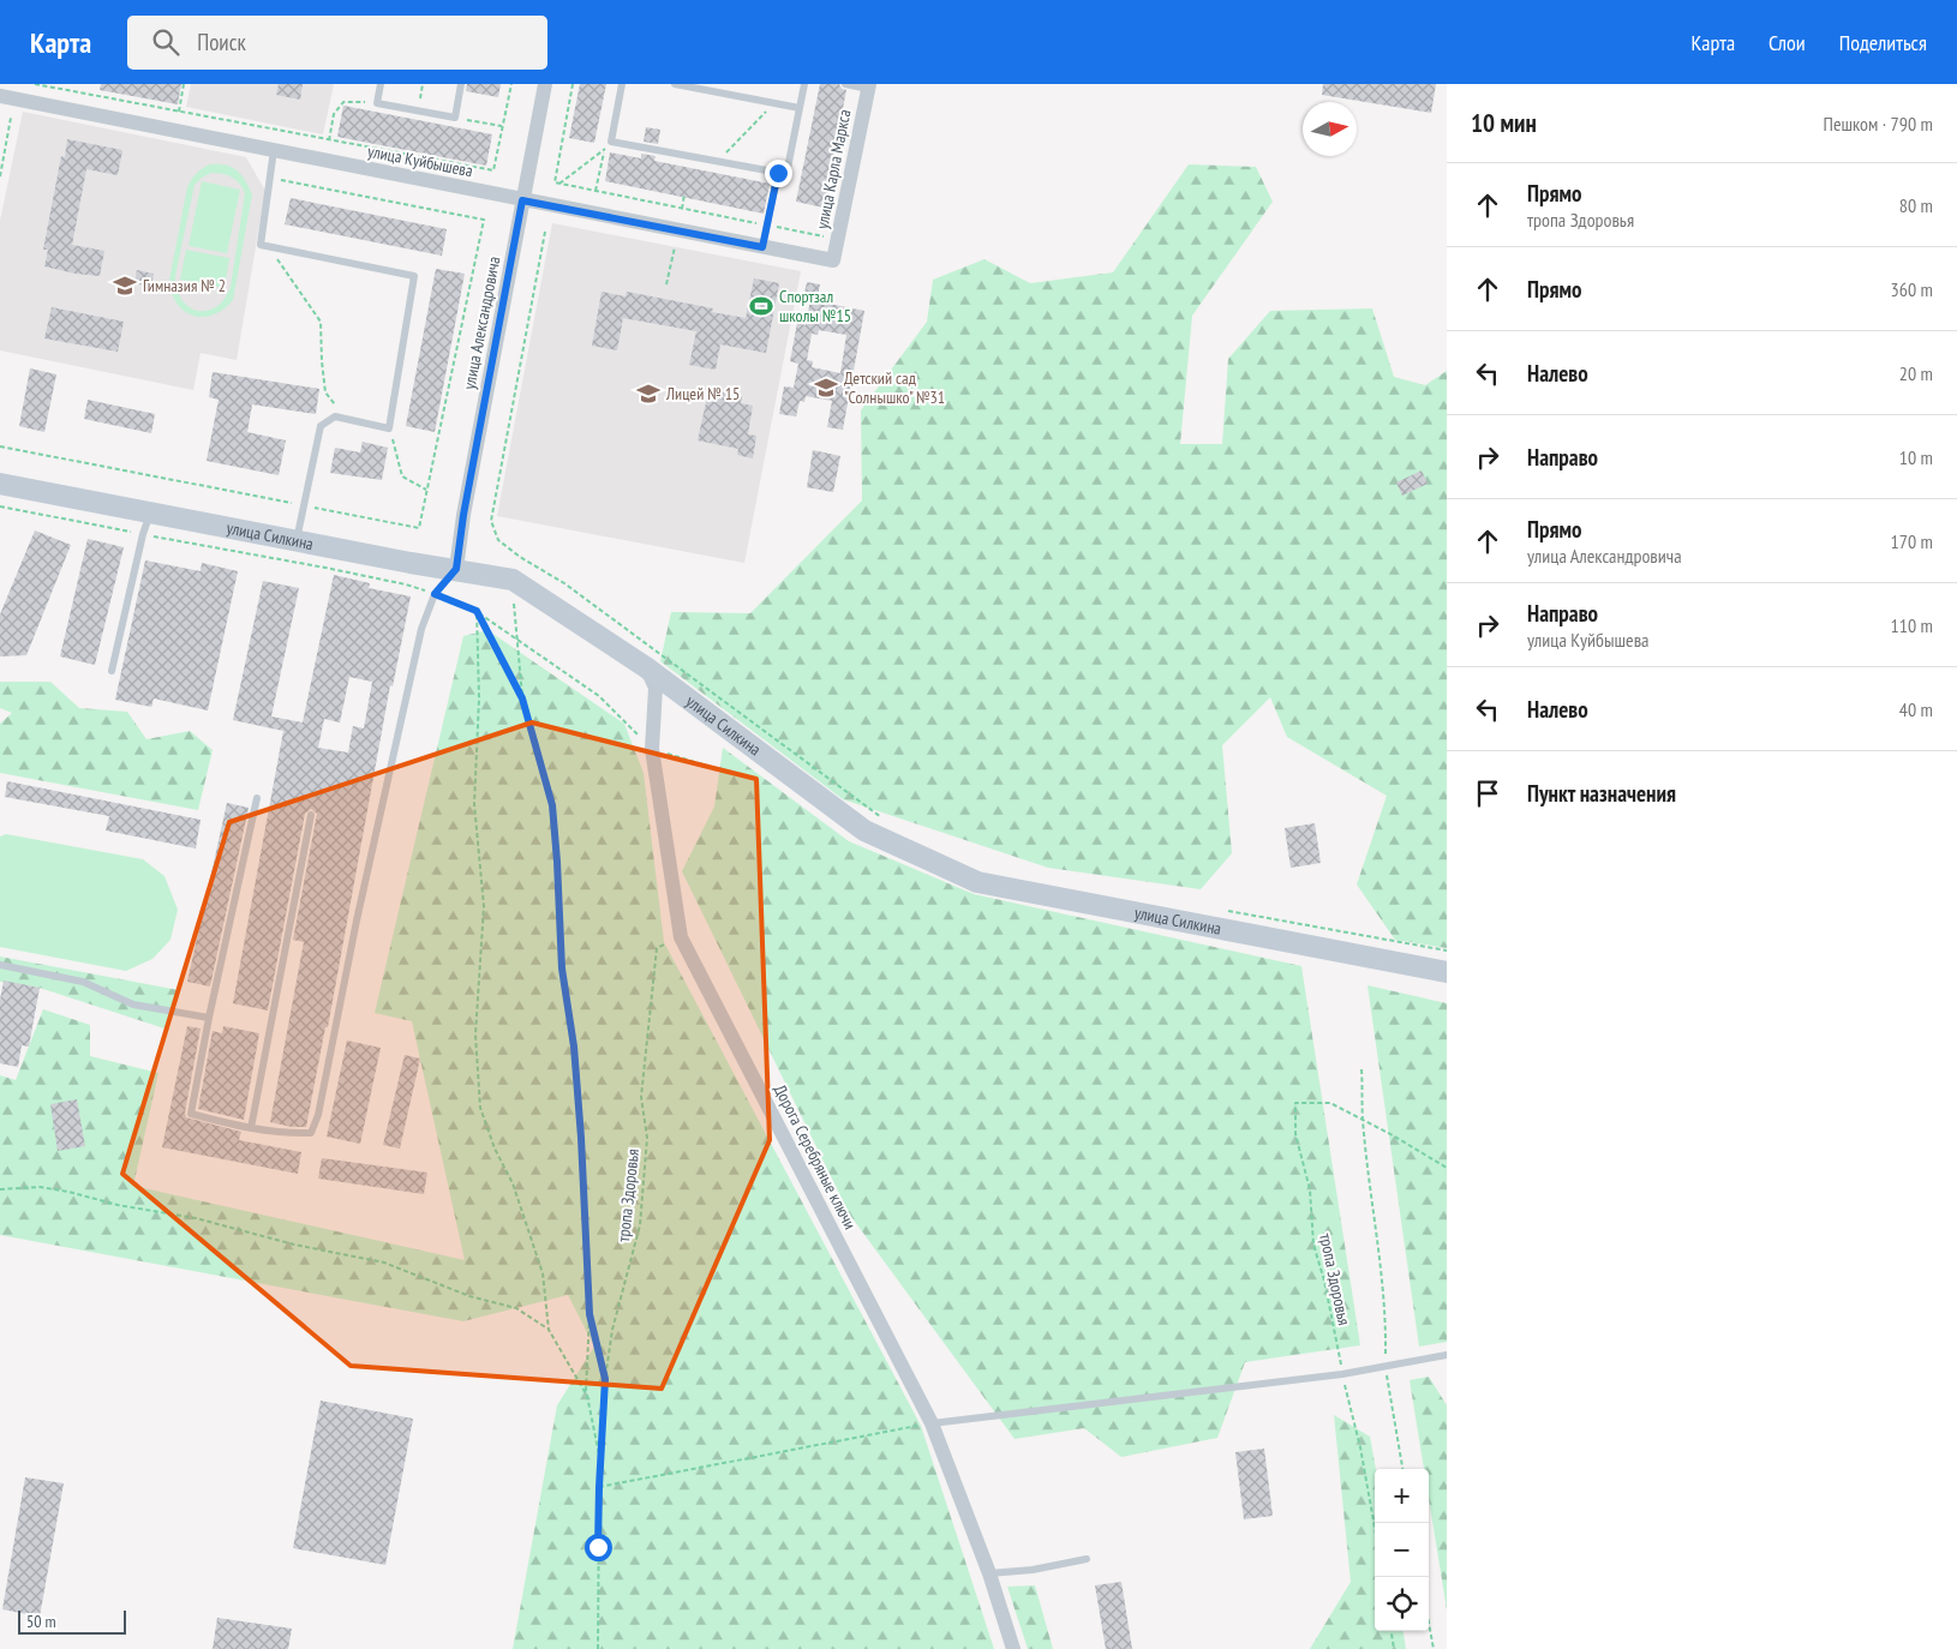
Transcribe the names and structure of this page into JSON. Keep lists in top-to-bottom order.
{
  "streets": {
    "main road": ["улица Силкина"],
    "street": [
      "улица Куйбышева",
      "улица Карла Маркса",
      "улица Александровича",
      "Дорога Серебряные ключи"
    ],
    "path": ["тропа Здоровья"]
  },
  "crossings": [
    ["улица Куйбышева", "улица Карла Маркса"],
    ["улица Куйбышева", "улица Александровича"],
    ["улица Александровича", "улица Силкина"],
    ["улица Силкина", "Дорога Серебряные ключи"],
    ["Дорога Серебряные ключи", "тропа Здоровья"]
  ],
  "places": {
    "school or university": ["Гимназия № 2", "Детский сад \"Солнышко\" №31", "Лицей № 15"],
    "sports": ["Спортзал школы №15"]
  },
  "scale_bar": "50 m",
  "north": "right",
  "page": {
    "header": "Карта",
    "search": "Поиск",
    "nav": ["Карта", "Слои", "Поделиться"],
    "heading": ["10 мин", "Пешком · 790 m"],
    "list": [
      ["Прямо", "тропа Здоровья", "80 m"],
      ["Прямо", "360 m"],
      ["Налево", "20 m"],
      ["Направо", "10 m"],
      ["Прямо", "улица Александровича", "170 m"],
      ["Направо", "улица Куйбышева", "110 m"],
      ["Налево", "40 m"],
      "Пункт назначения"
    ],
    "map_buttons": ["+", "−"],
    "scale": "50 m"
  }
}
